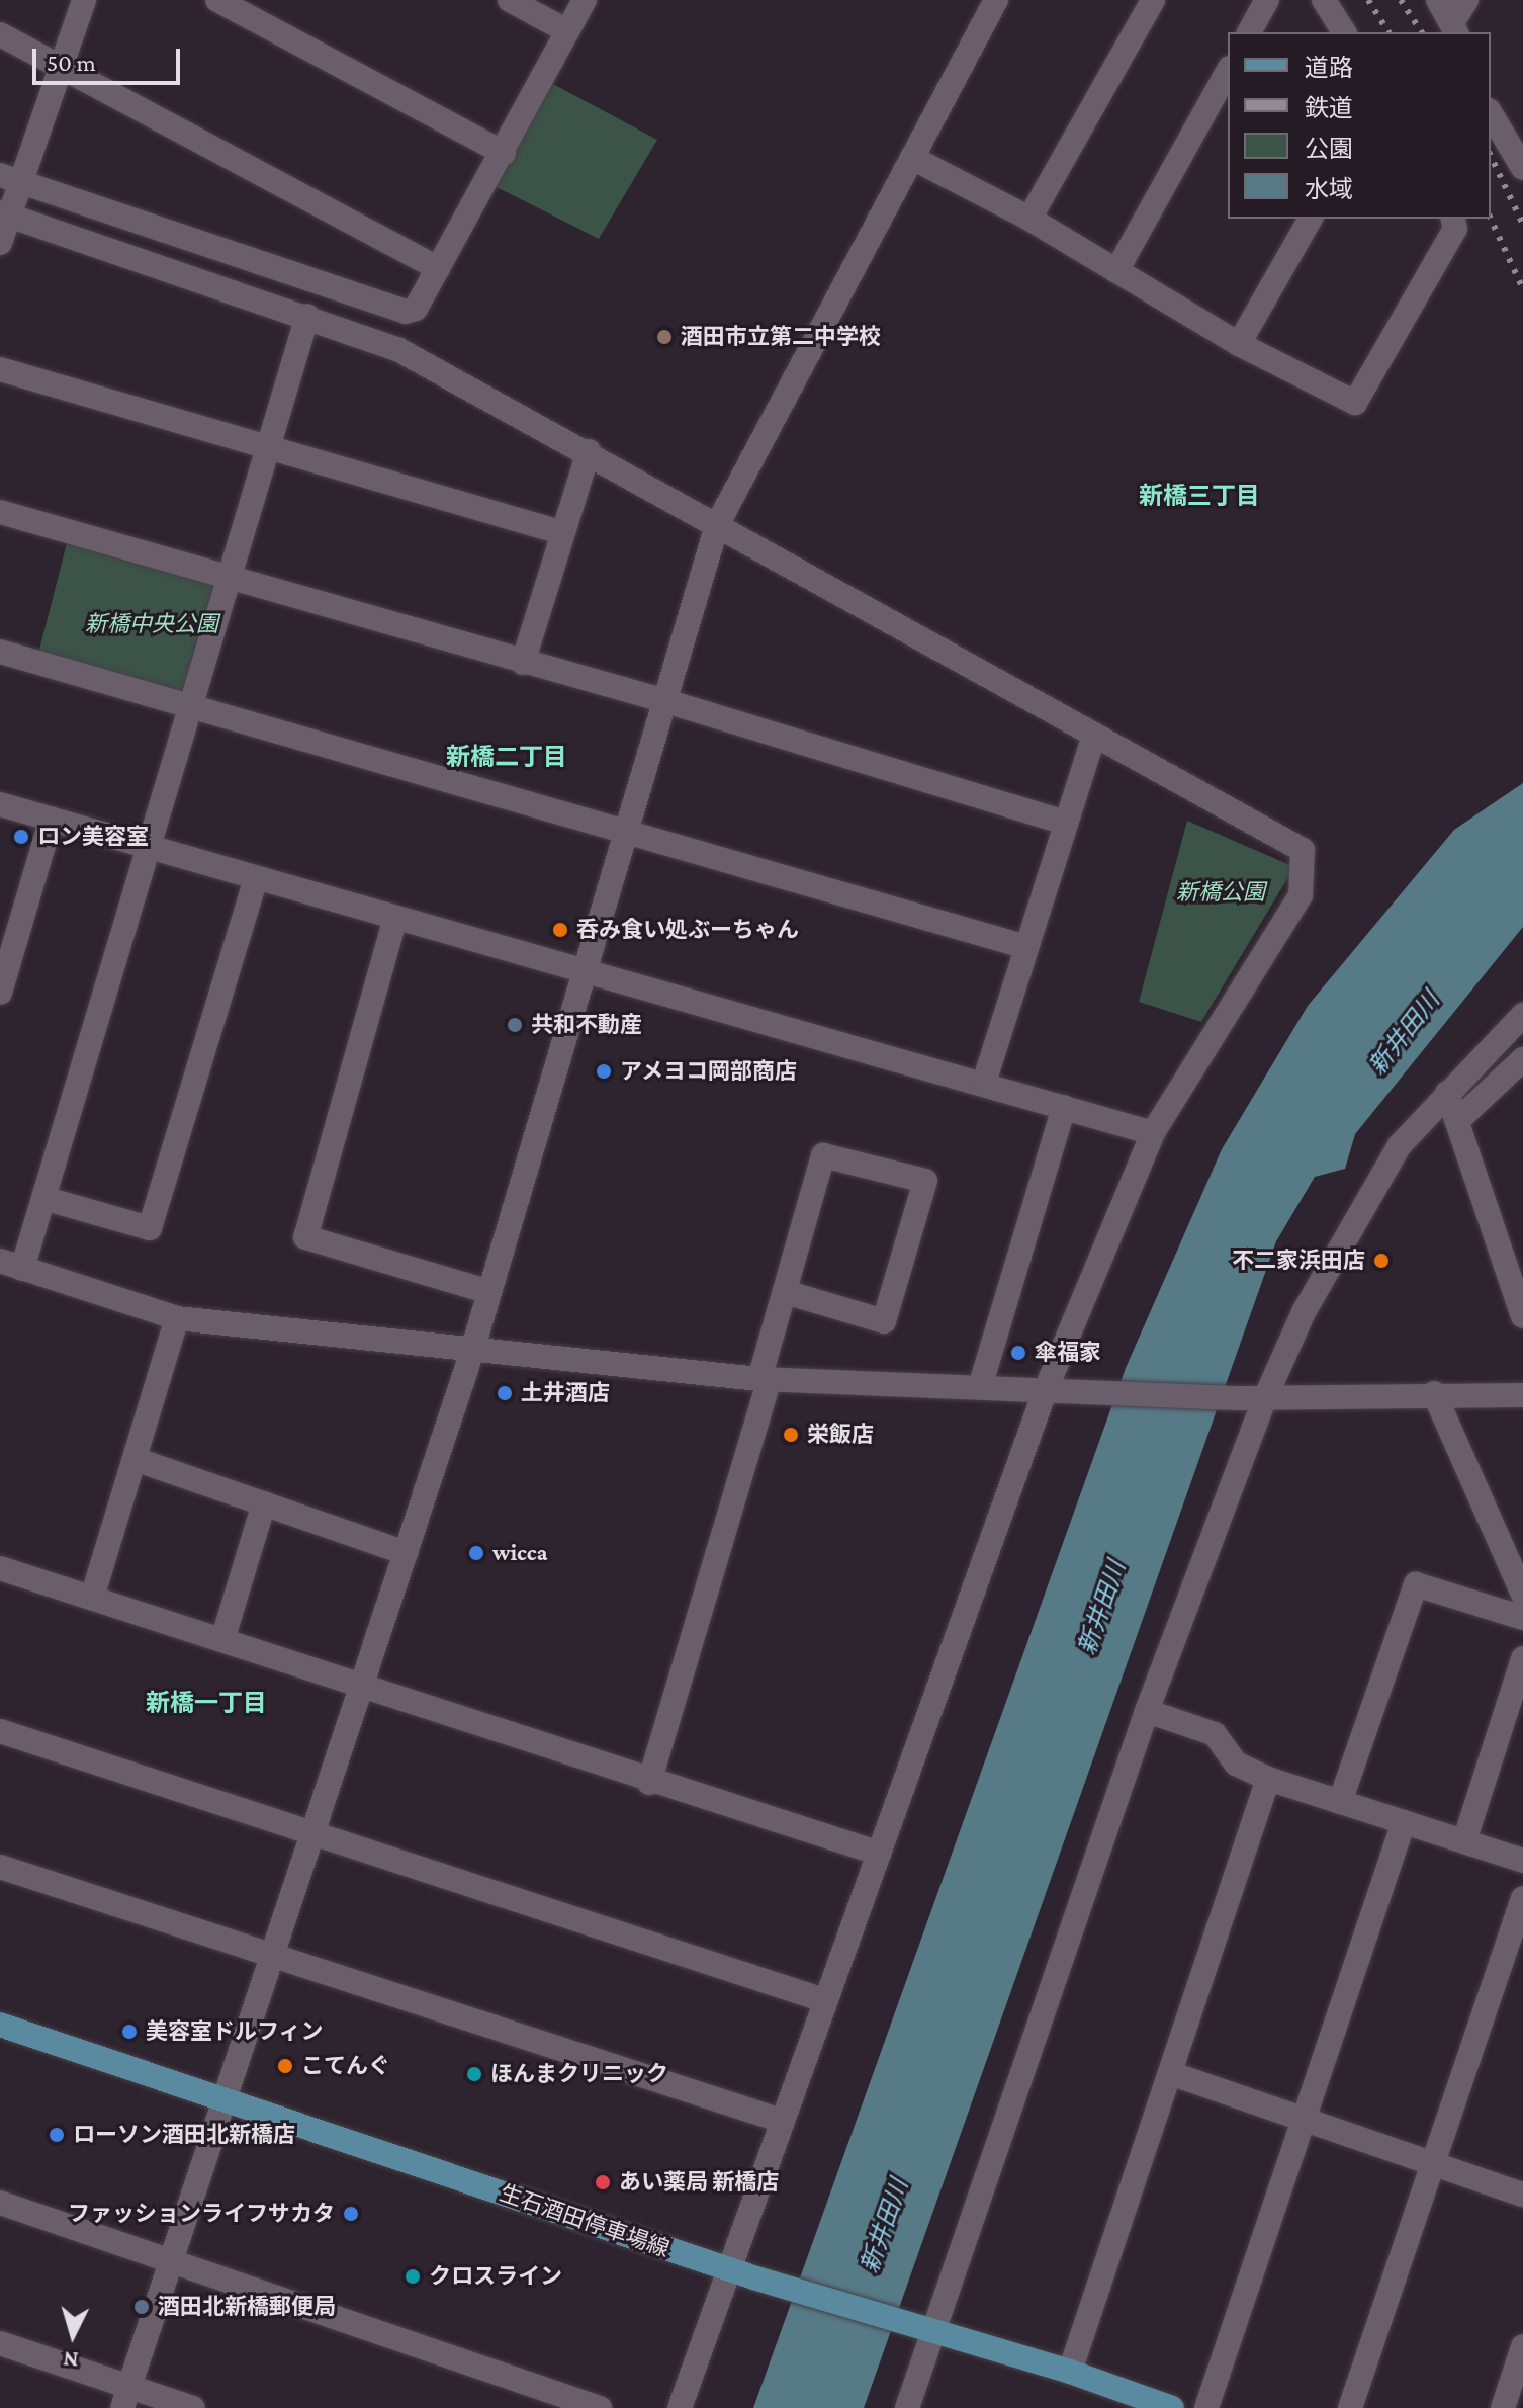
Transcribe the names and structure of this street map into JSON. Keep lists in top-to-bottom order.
{
  "streets": {
    "main road": ["生石酒田停車場線"]
  },
  "districts": ["新橋三丁目", "新橋二丁目", "新橋一丁目"],
  "water": ["新井田川"],
  "parks": ["新橋中央公園", "新橋公園"],
  "places": [
    "酒田市立第二中学校",
    "ロン美容室",
    "呑み食い処ぶーちゃん",
    "共和不動産",
    "アメヨコ岡部商店",
    "不二家浜田店",
    "傘福家",
    "土井酒店",
    "栄飯店",
    "wicca",
    "美容室ドルフィン",
    "こてんぐ",
    "ほんまクリニック",
    "ローソン酒田北新橋店",
    "あい薬局 新橋店",
    "ファッションライフサカタ",
    "クロスライン",
    "酒田北新橋郵便局"
  ],
  "legend": [
    "道路",
    "鉄道",
    "公園",
    "水域"
  ],
  "scale_bar": "50 m",
  "north": "bottom"
}
